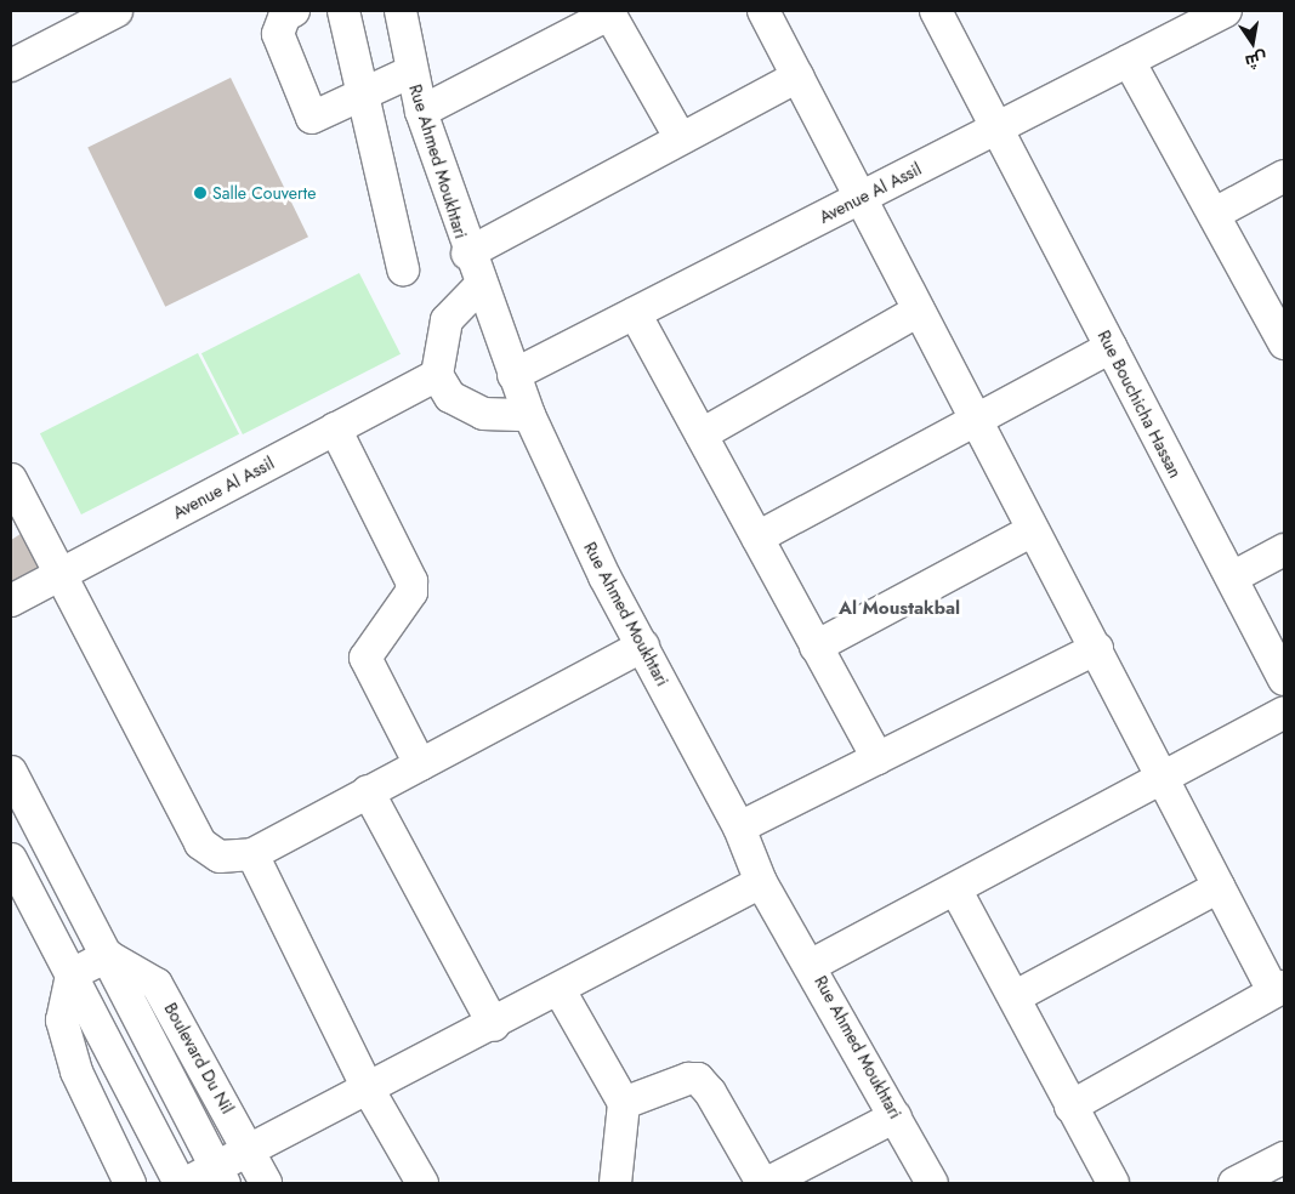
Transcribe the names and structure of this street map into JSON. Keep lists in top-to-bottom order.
{
  "streets": {
    "street": [
      "Rue Ahmed Moukhtari",
      "Avenue Al Assil",
      "Rue Bouchicha Hassan",
      "Boulevard Du Nil"
    ]
  },
  "crossings": [
    ["Rue Ahmed Moukhtari", "Avenue Al Assil"],
    ["Avenue Al Assil", "Rue Bouchicha Hassan"]
  ],
  "districts": ["Al Moustakbal"],
  "places": ["Salle Couverte"],
  "north": "bottom"
}
